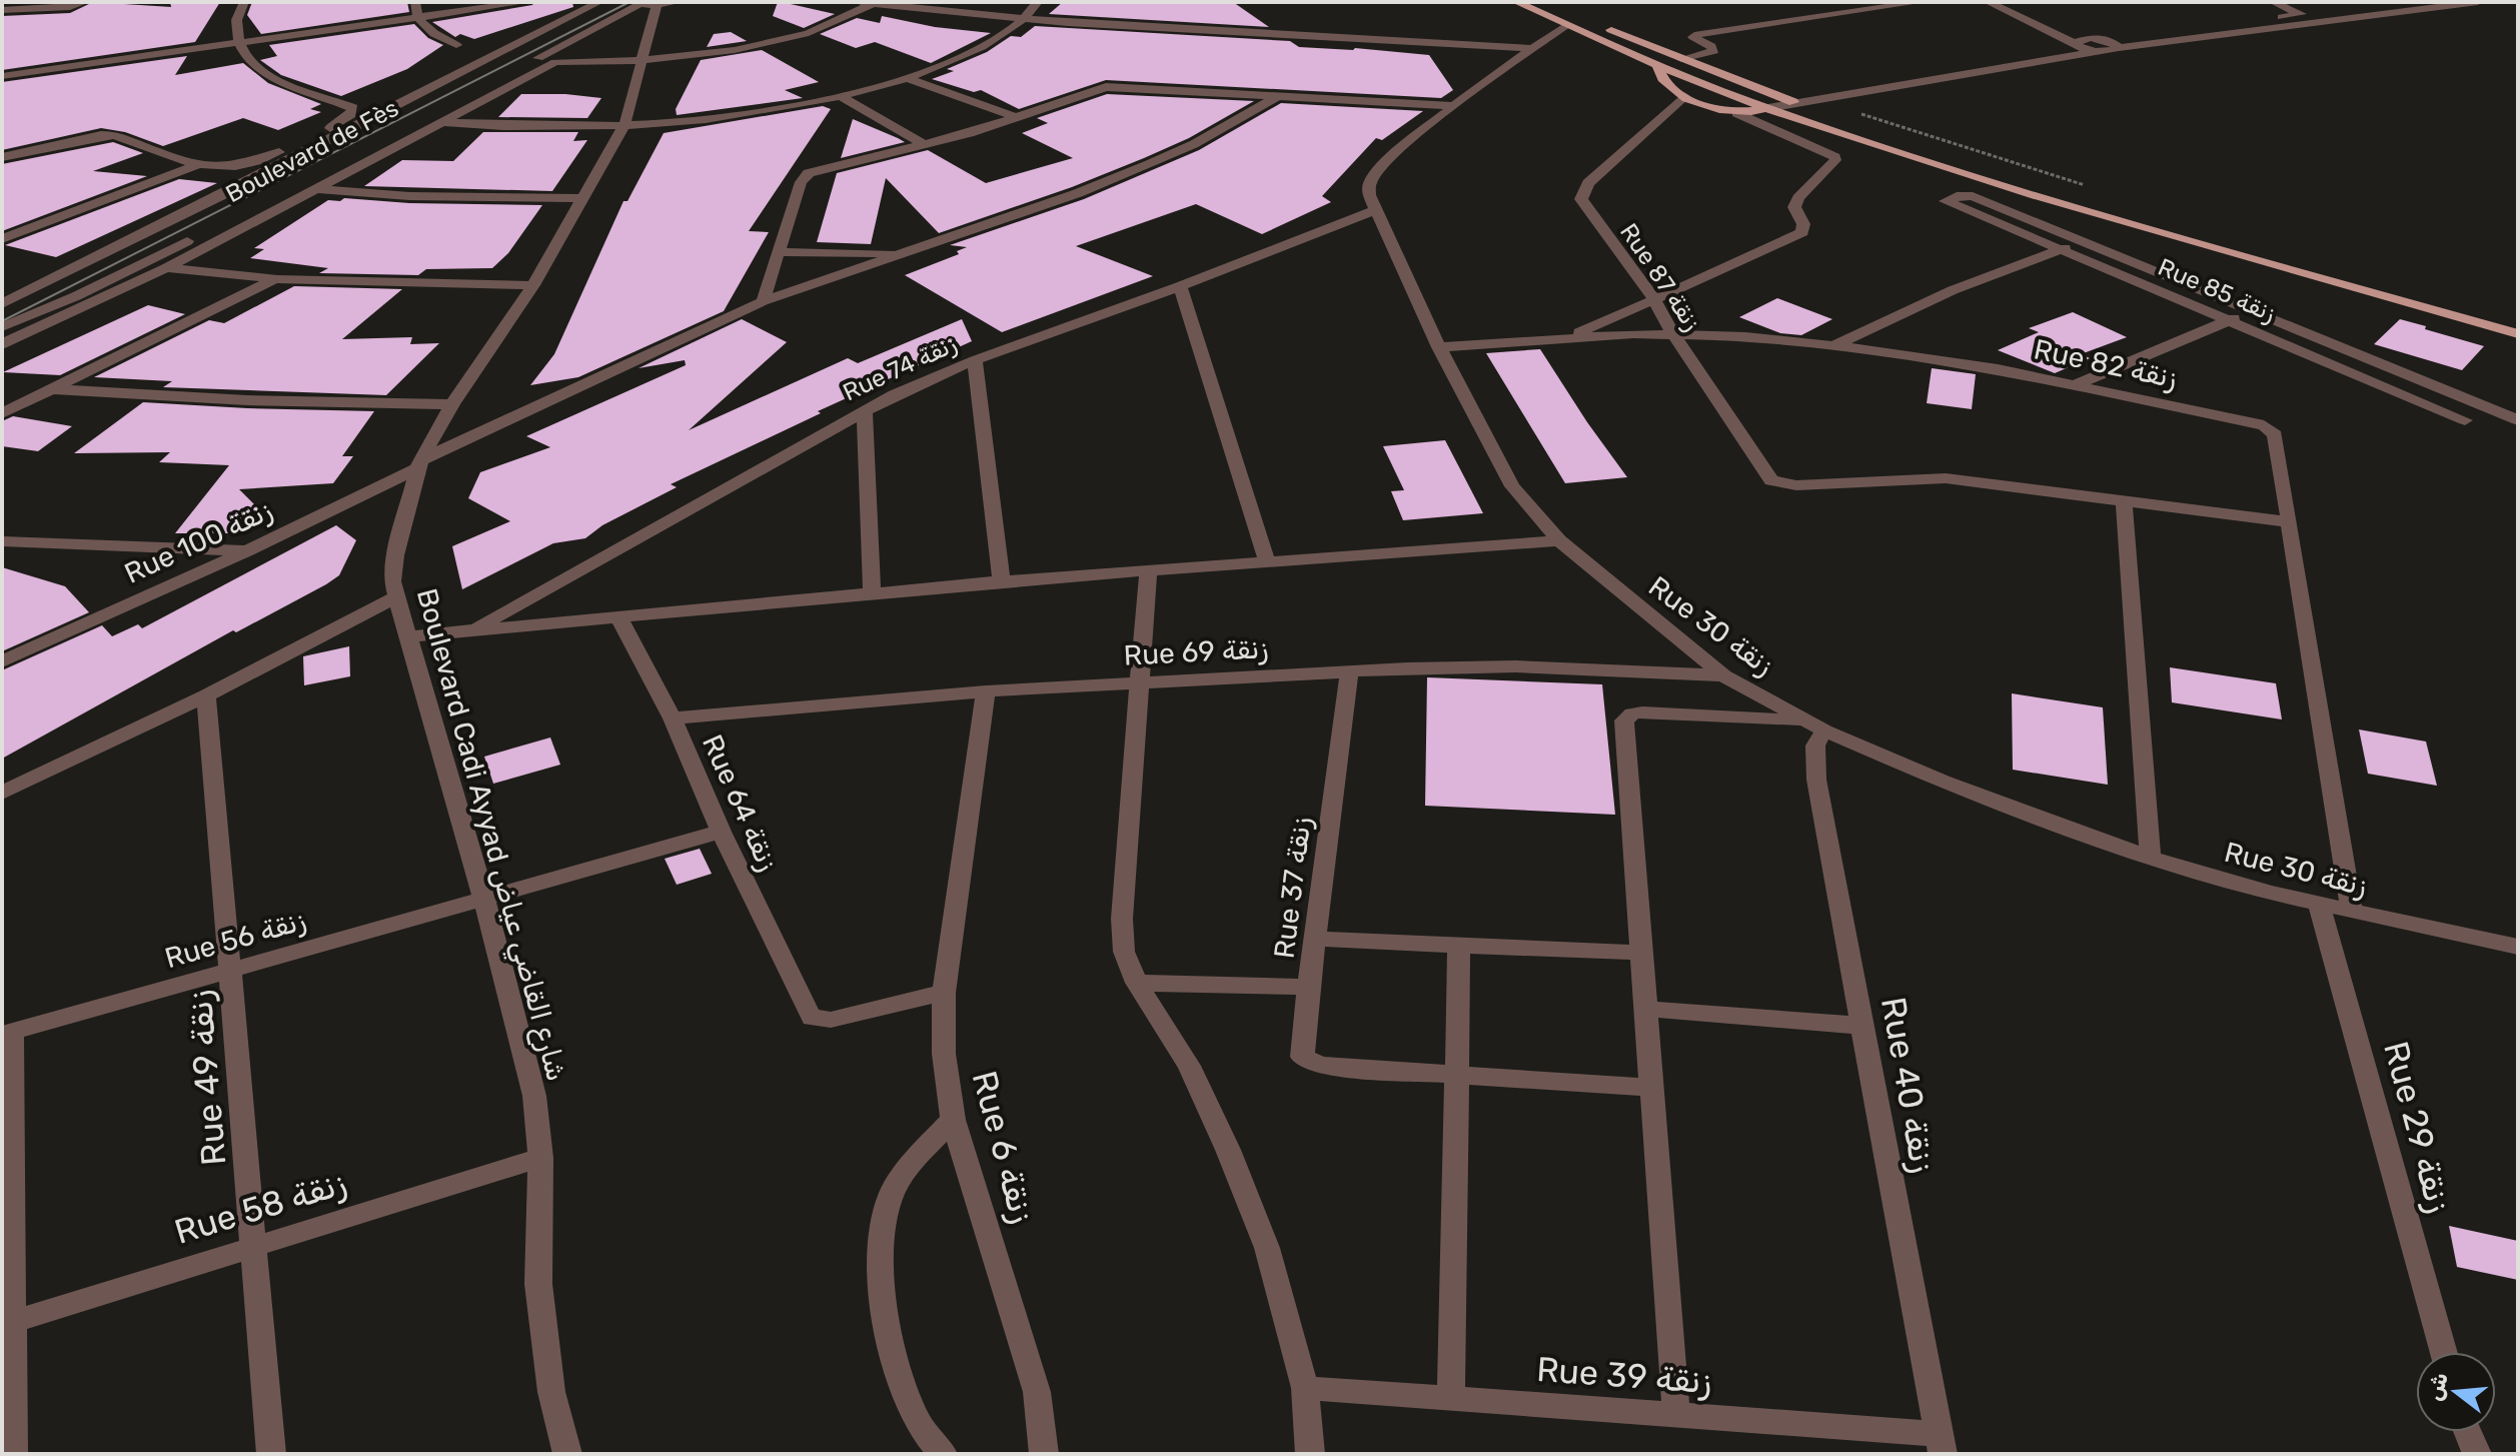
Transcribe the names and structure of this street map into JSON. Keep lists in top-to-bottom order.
{
  "streets": {
    "street": [
      "Boulevard de Fès",
      "Rue 87 زنقة",
      "Rue 85 زنقة",
      "Rue 82 زنقة",
      "Rue 74 زنقة",
      "Rue 100 زنقة",
      "Rue 30 زنقة",
      "Rue 69 زنقة",
      "Rue 64 زنقة",
      "Boulevard Cadi Ayyad شارع القاضي عياض",
      "Rue 37 زنقة",
      "Rue 56 زنقة",
      "Rue 49 زنقة",
      "Rue 40 زنقة",
      "Rue 29 زنقة",
      "Rue 6 زنقة",
      "Rue 58 زنقة",
      "Rue 39 زنقة"
    ]
  },
  "crossings": [
    ["Rue 87 زنقة", "Rue 82 زنقة"],
    ["Rue 82 زنقة", "Rue 30 زنقة"],
    ["Rue 74 زنقة", "Rue 30 زنقة"],
    ["Rue 100 زنقة", "Boulevard Cadi Ayyad شارع القاضي عياض"],
    ["Rue 30 زنقة", "Rue 69 زنقة"],
    ["Rue 30 زنقة", "Rue 40 زنقة"],
    ["Rue 30 زنقة", "Rue 29 زنقة"],
    ["Rue 69 زنقة", "Rue 64 زنقة"],
    ["Rue 69 زنقة", "Rue 37 زنقة"],
    ["Rue 69 زنقة", "Rue 6 زنقة"],
    ["Rue 64 زنقة", "Rue 56 زنقة"],
    ["Rue 64 زنقة", "Rue 6 زنقة"],
    ["Boulevard Cadi Ayyad شارع القاضي عياض", "Rue 56 زنقة"],
    ["Boulevard Cadi Ayyad شارع القاضي عياض", "Rue 58 زنقة"],
    ["Rue 56 زنقة", "Rue 49 زنقة"],
    ["Rue 49 زنقة", "Rue 58 زنقة"],
    ["Rue 40 زنقة", "Rue 39 زنقة"]
  ],
  "north": "left"
}
